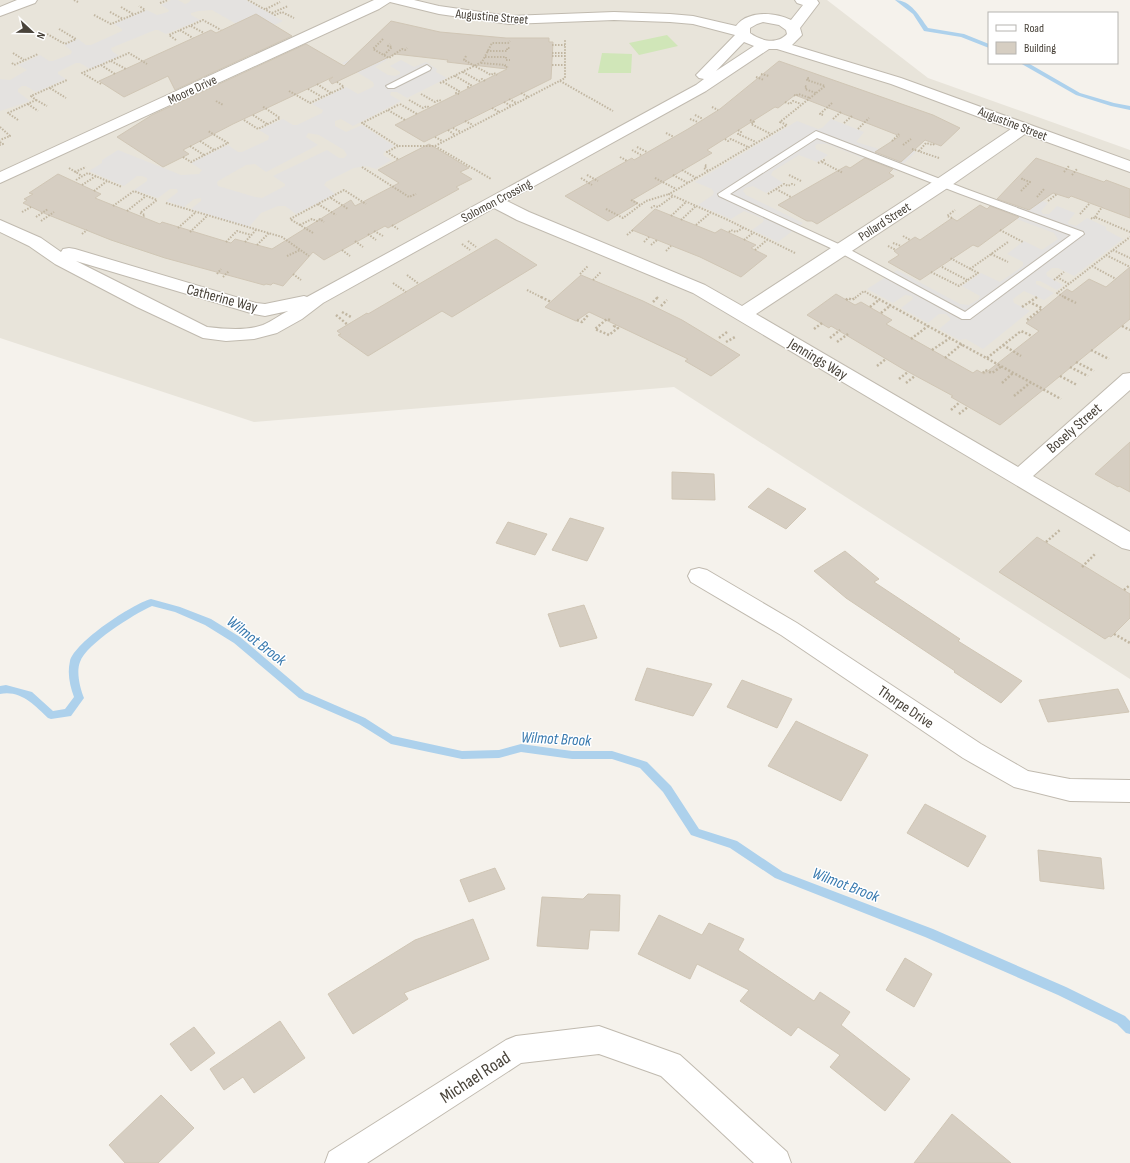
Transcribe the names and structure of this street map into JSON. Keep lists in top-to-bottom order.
{
  "streets": {
    "street": [
      "Augustine Street",
      "Moore Drive",
      "Solomon Crossing",
      "Pollard Street",
      "Catherine Way",
      "Jennings Way",
      "Bosely Street",
      "Thorpe Drive",
      "Michael Road"
    ]
  },
  "crossings": [
    ["Augustine Street", "Solomon Crossing"],
    ["Augustine Street", "Pollard Street"],
    ["Solomon Crossing", "Catherine Way"],
    ["Solomon Crossing", "Jennings Way"],
    ["Pollard Street", "Jennings Way"],
    ["Jennings Way", "Bosely Street"]
  ],
  "water": ["Wilmot Brook"],
  "legend": ["Road", "Building"],
  "north": "right"
}
